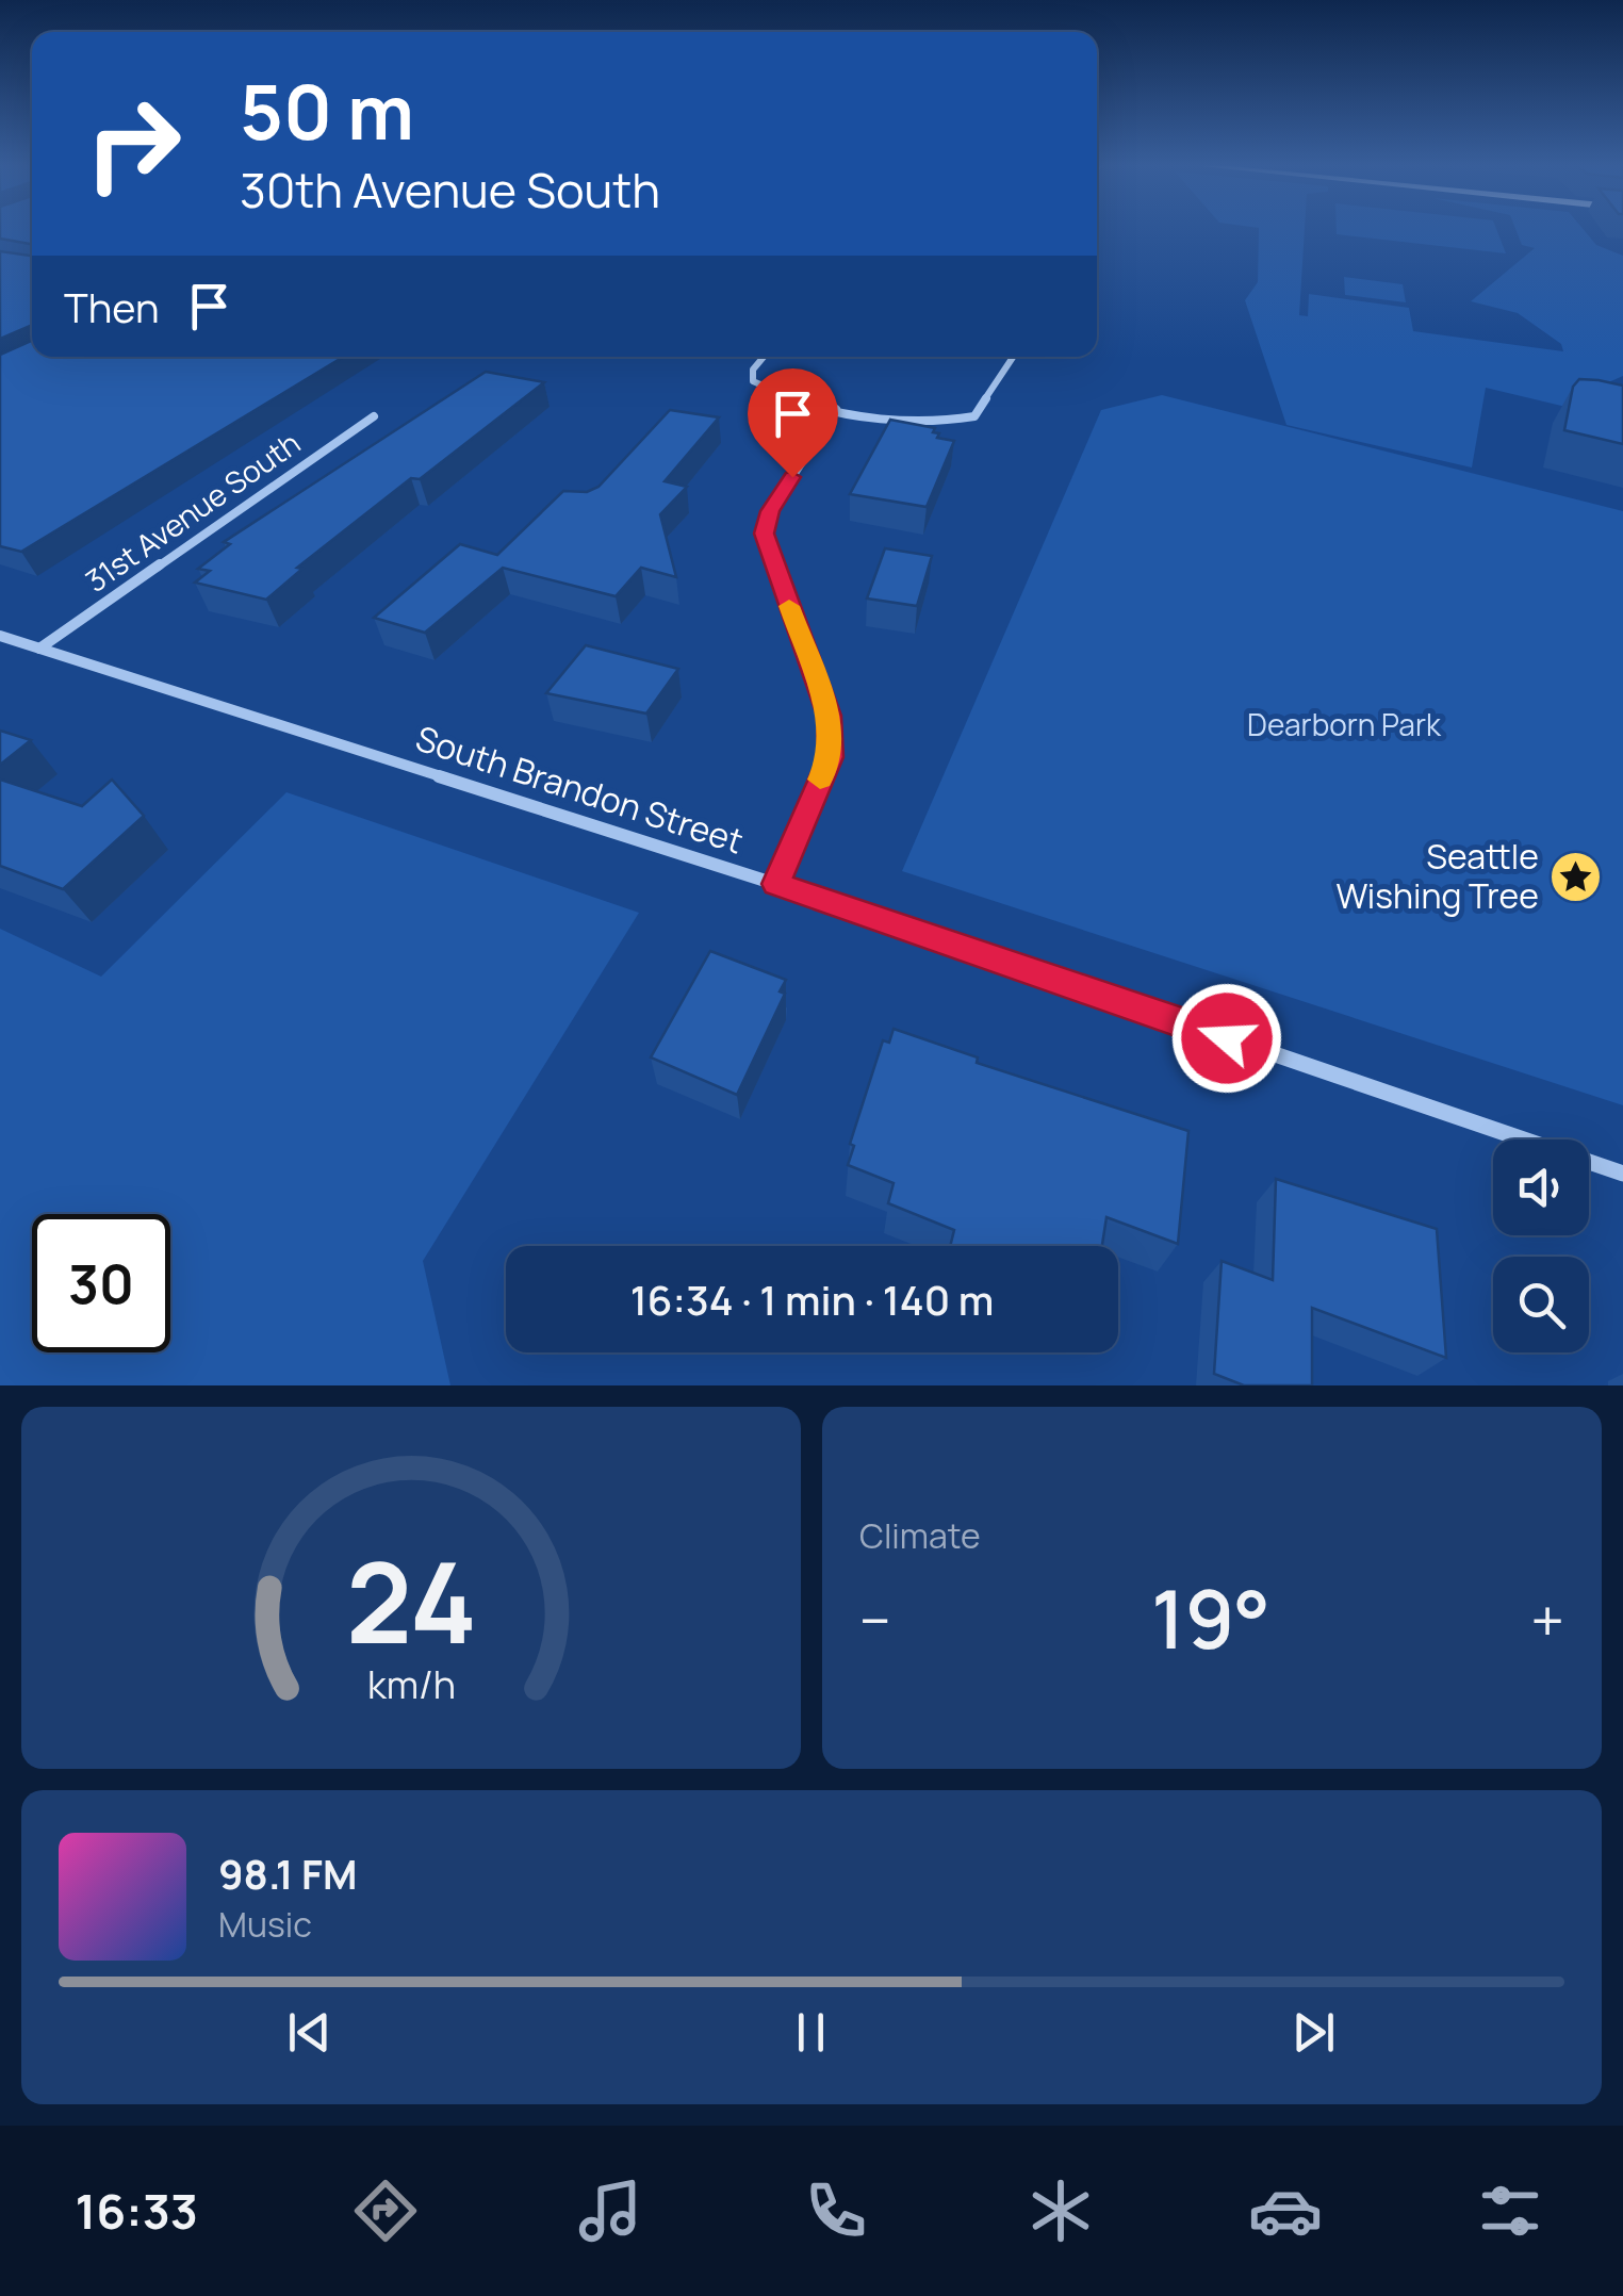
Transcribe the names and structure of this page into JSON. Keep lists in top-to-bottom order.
{
  "streets": {
    "street": ["31st Avenue South", "South Brandon Street"]
  },
  "crossings": [
    ["31st Avenue South", "South Brandon Street"]
  ],
  "parks": ["Dearborn Park"],
  "places": {
    "place": ["Seattle Wishing Tree"]
  },
  "page": {
    "turn": ["50 m", "30th Avenue South"],
    "then": "Then",
    "limit": "30",
    "trip": "16:34 · 1 min · 140 m",
    "tile": "Climate",
    "heat": ["−", "19°", "+"],
    "song": ["98.1 FM", "Music"],
    "tabs": "16:33",
    "gauge": ["24", "km/h"]
  }
}
